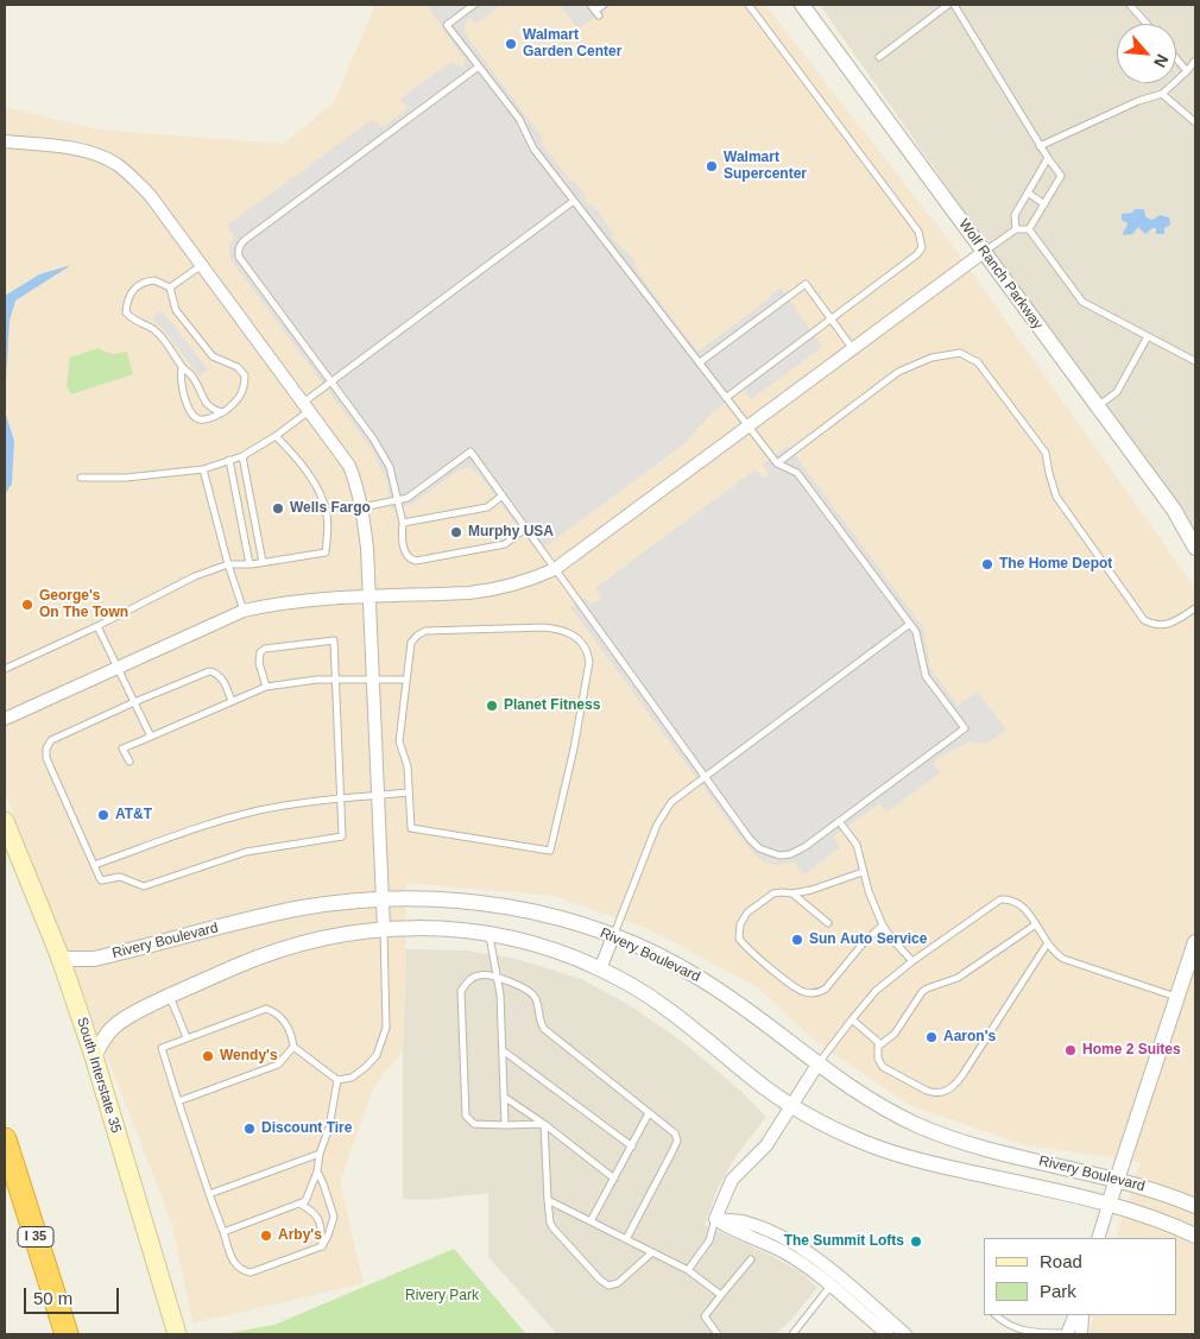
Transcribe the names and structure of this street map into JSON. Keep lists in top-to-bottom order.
{
  "streets": {
    "highway": ["I 35"],
    "main road": ["South Interstate 35"],
    "street": ["Wolf Ranch Parkway", "Rivery Boulevard"]
  },
  "crossings": [
    ["Rivery Boulevard", "South Interstate 35"]
  ],
  "parks": ["Rivery Park"],
  "places": [
    "Walmart Garden Center",
    "Walmart Supercenter",
    "Wells Fargo",
    "Murphy USA",
    "The Home Depot",
    "George's On The Town",
    "Planet Fitness",
    "AT&T",
    "Sun Auto Service",
    "Aaron's",
    "Home 2 Suites",
    "Wendy's",
    "Discount Tire",
    "Arby's",
    "The Summit Lofts"
  ],
  "legend": ["Road", "Park"],
  "scale_bar": "50 m",
  "north": "bottom right"
}
